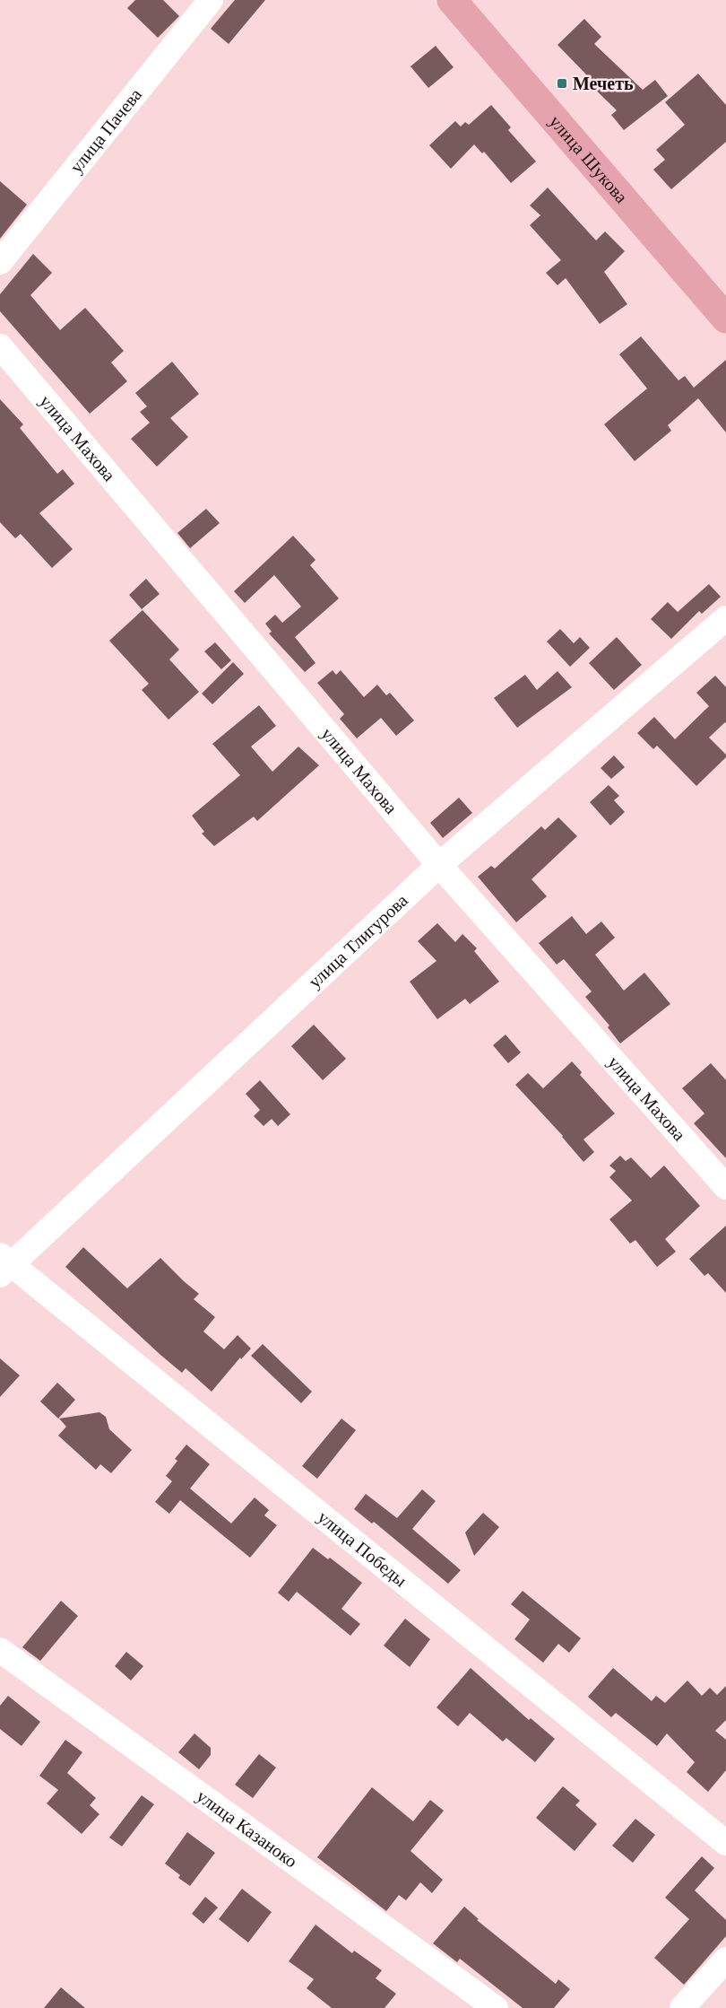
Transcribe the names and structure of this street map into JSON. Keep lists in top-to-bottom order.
{
  "streets": {
    "main road": ["улица Шукова"],
    "street": [
      "улица Пачева",
      "улица Махова",
      "улица Тлигурова",
      "улица Победы",
      "улица Казаноко"
    ]
  },
  "crossings": [
    ["улица Махова", "улица Тлигурова"],
    ["улица Тлигурова", "улица Победы"]
  ],
  "places": {
    "transit": ["Мечеть"]
  }
}
